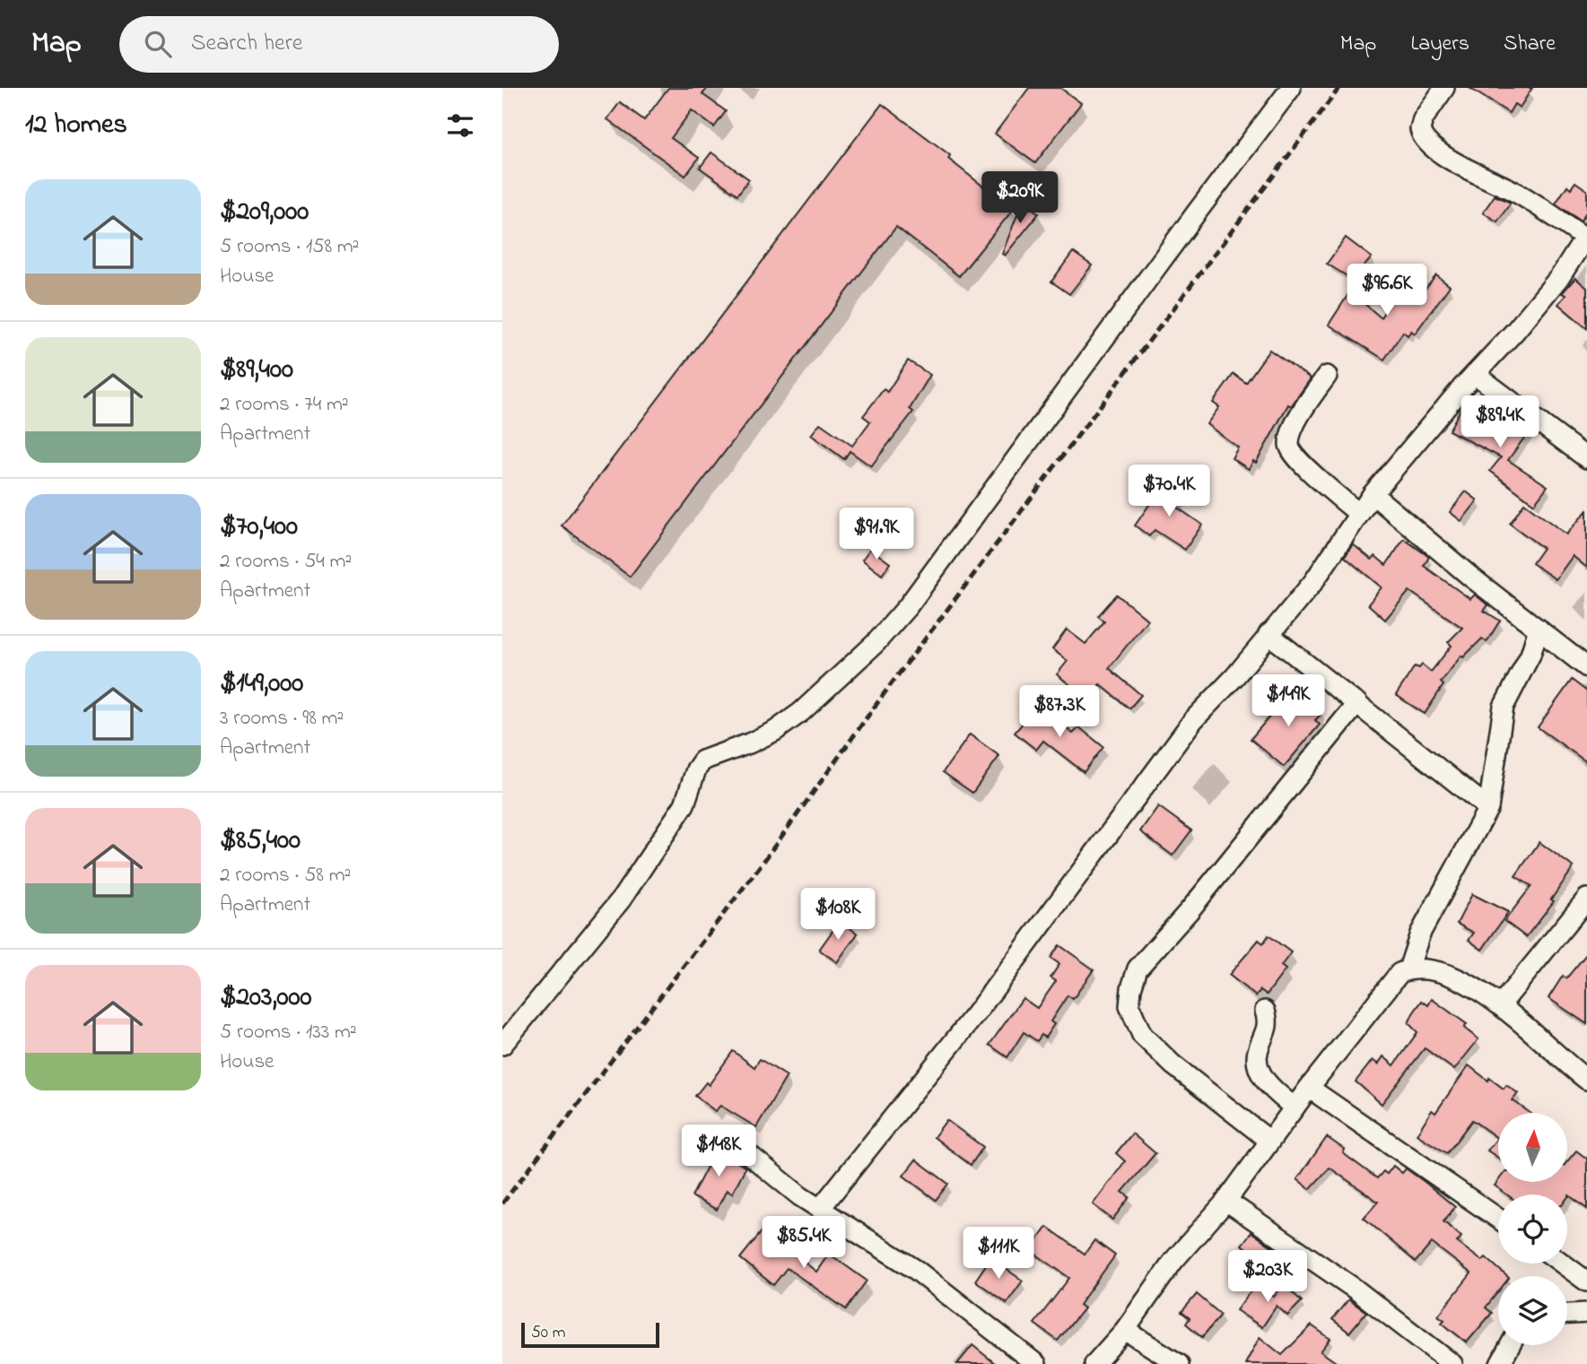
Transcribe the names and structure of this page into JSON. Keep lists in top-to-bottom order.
{
  "scale_bar": "50 m",
  "north": "top",
  "page": {
    "header": "Map",
    "search": "Search here",
    "nav": ["Map", "Layers", "Share"],
    "heading": "12 homes",
    "list": [
      {
        "name": "$209,000",
        "note": "5 rooms · 158 m² · House"
      },
      {
        "name": "$89,400",
        "note": "2 rooms · 74 m² · Apartment"
      },
      {
        "name": "$70,400",
        "note": "2 rooms · 54 m² · Apartment"
      },
      {
        "name": "$149,000",
        "note": "3 rooms · 98 m² · Apartment"
      },
      {
        "name": "$85,400",
        "note": "2 rooms · 58 m² · Apartment"
      },
      {
        "name": "$203,000",
        "note": "5 rooms · 133 m² · House"
      }
    ],
    "price": [
      "$209K",
      "$96.6K",
      "$89.4K",
      "$70.4K",
      "$91.9K",
      "$149K",
      "$87.3K",
      "$108K",
      "$148K",
      "$85.4K",
      "$111K",
      "$203K"
    ],
    "scale": "50 m"
  }
}
